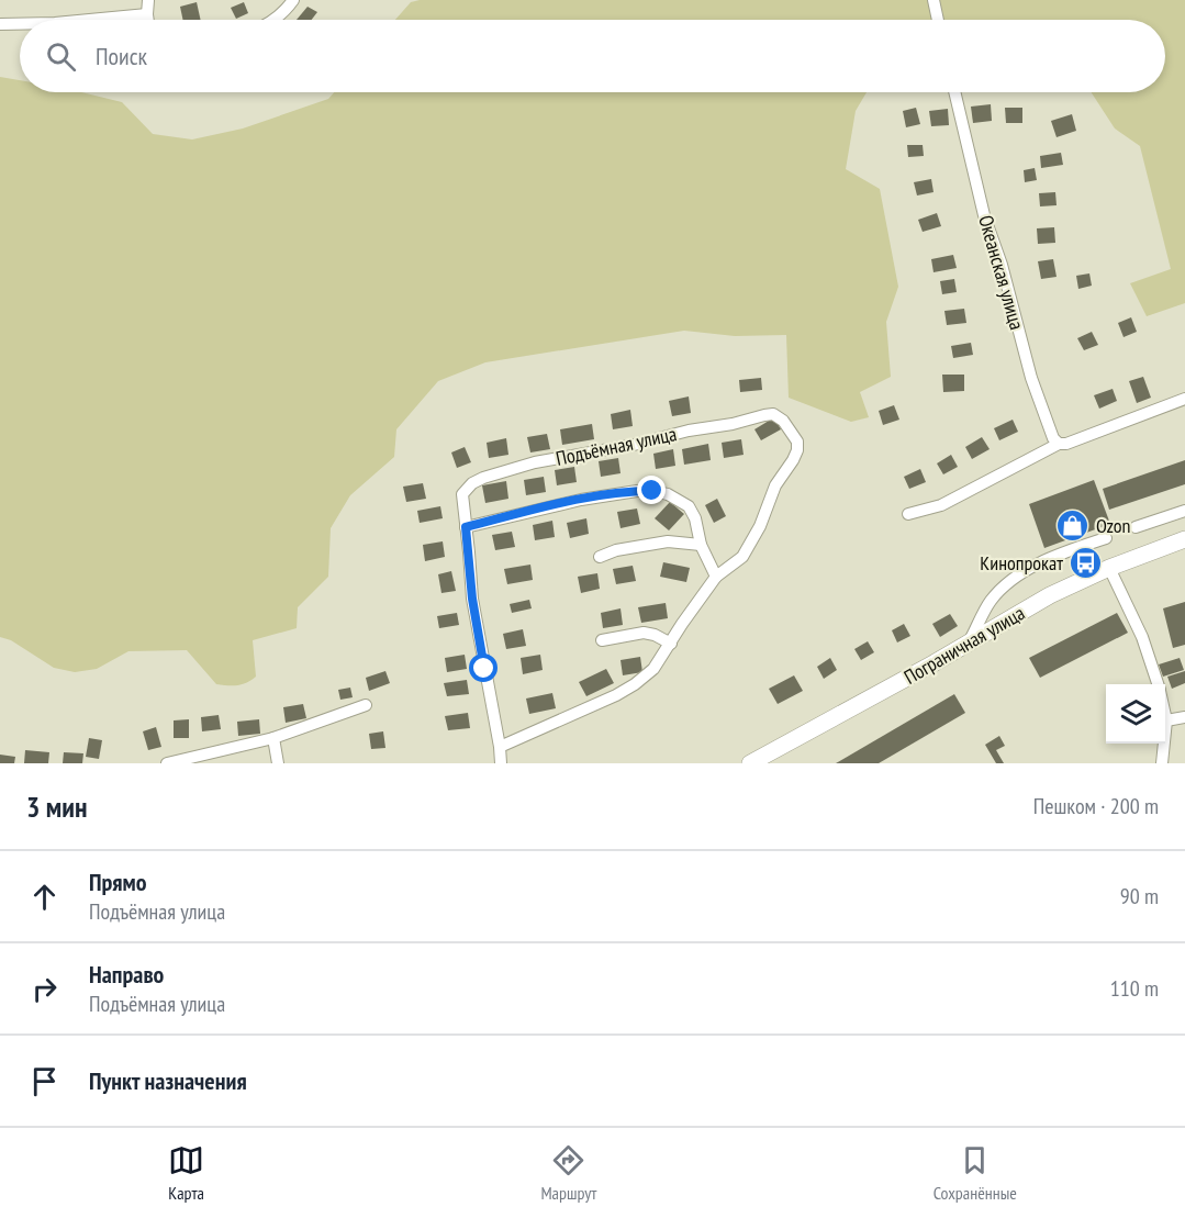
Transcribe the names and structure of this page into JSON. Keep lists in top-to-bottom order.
{
  "streets": {
    "main road": ["Пограничная улица"],
    "street": ["Океанская улица", "Подъёмная улица"]
  },
  "places": {
    "shop": ["Ozon"],
    "bus stop": ["Кинопрокат"]
  },
  "page": {
    "search": "Поиск",
    "heading": ["3 мин", "Пешком · 200 m"],
    "list": [
      ["Прямо", "Подъёмная улица", "90 m"],
      ["Направо", "Подъёмная улица", "110 m"],
      "Пункт назначения"
    ],
    "nav": ["Карта", "Маршрут", "Сохранённые"]
  }
}
